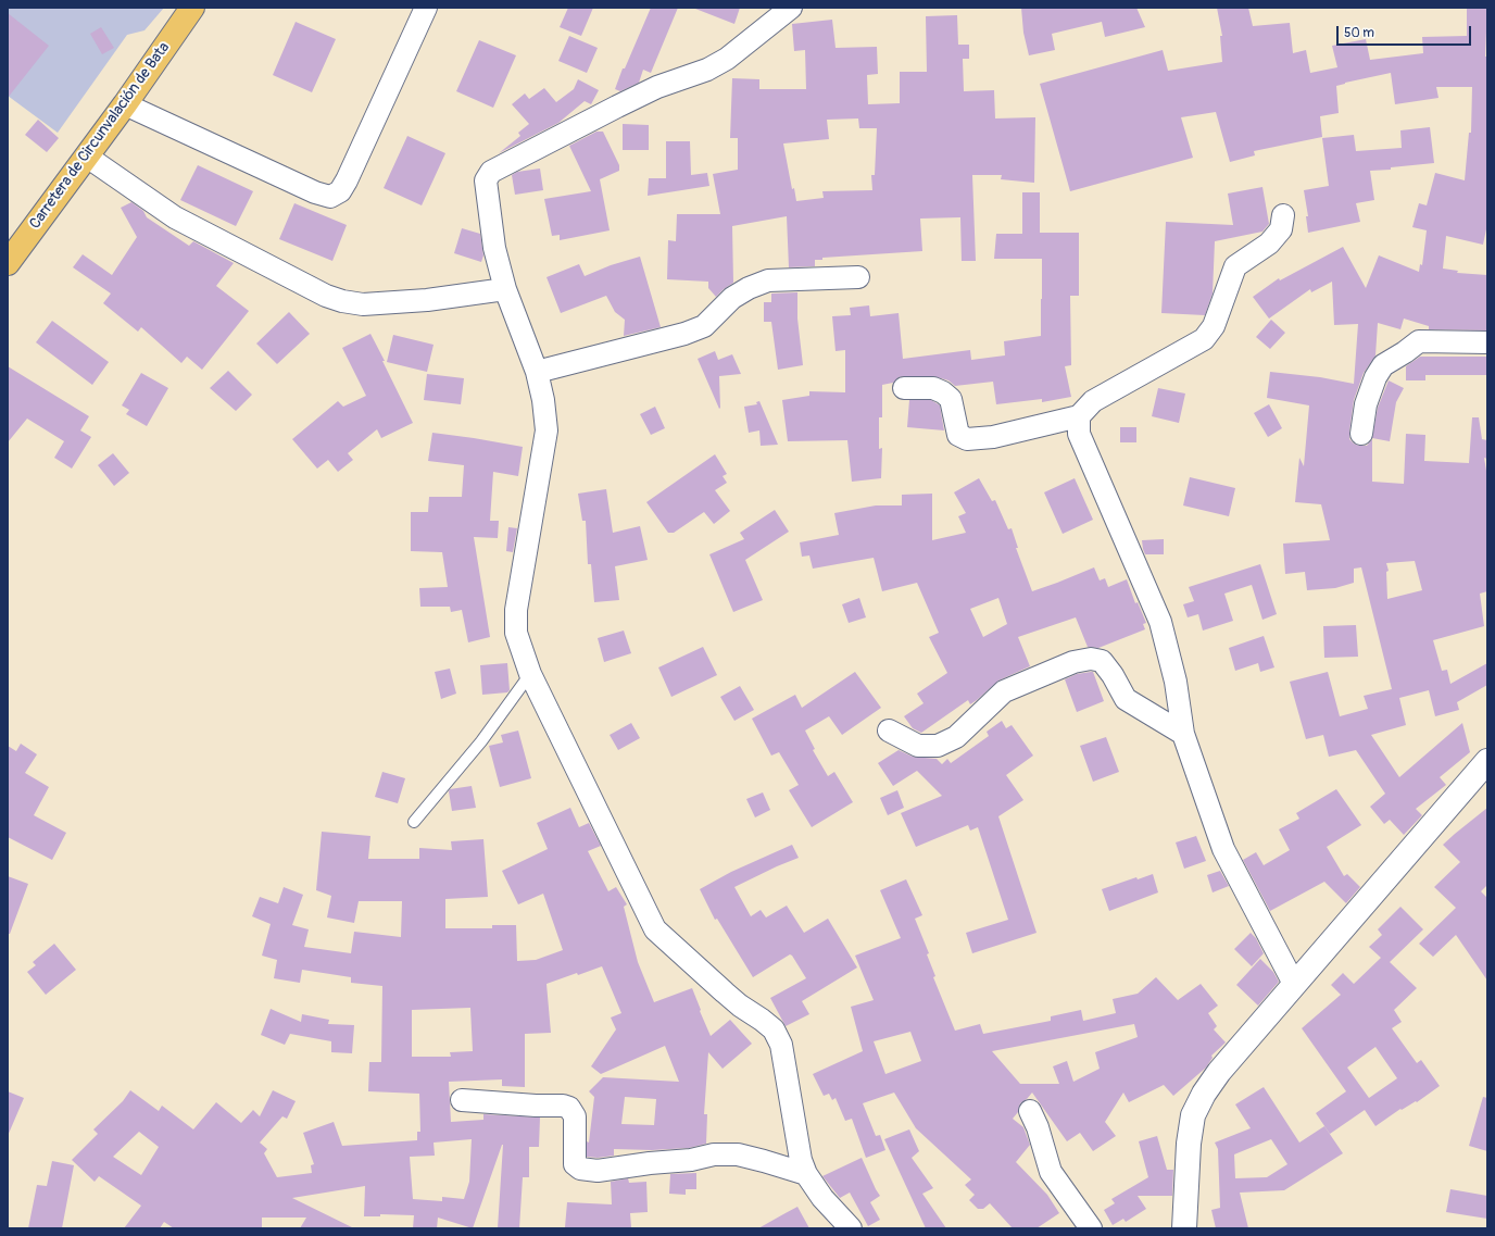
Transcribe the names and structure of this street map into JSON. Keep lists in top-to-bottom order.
{
  "streets": {
    "main road": ["Carretera de Circunvalación de Bata"]
  },
  "scale_bar": "50 m"
}
